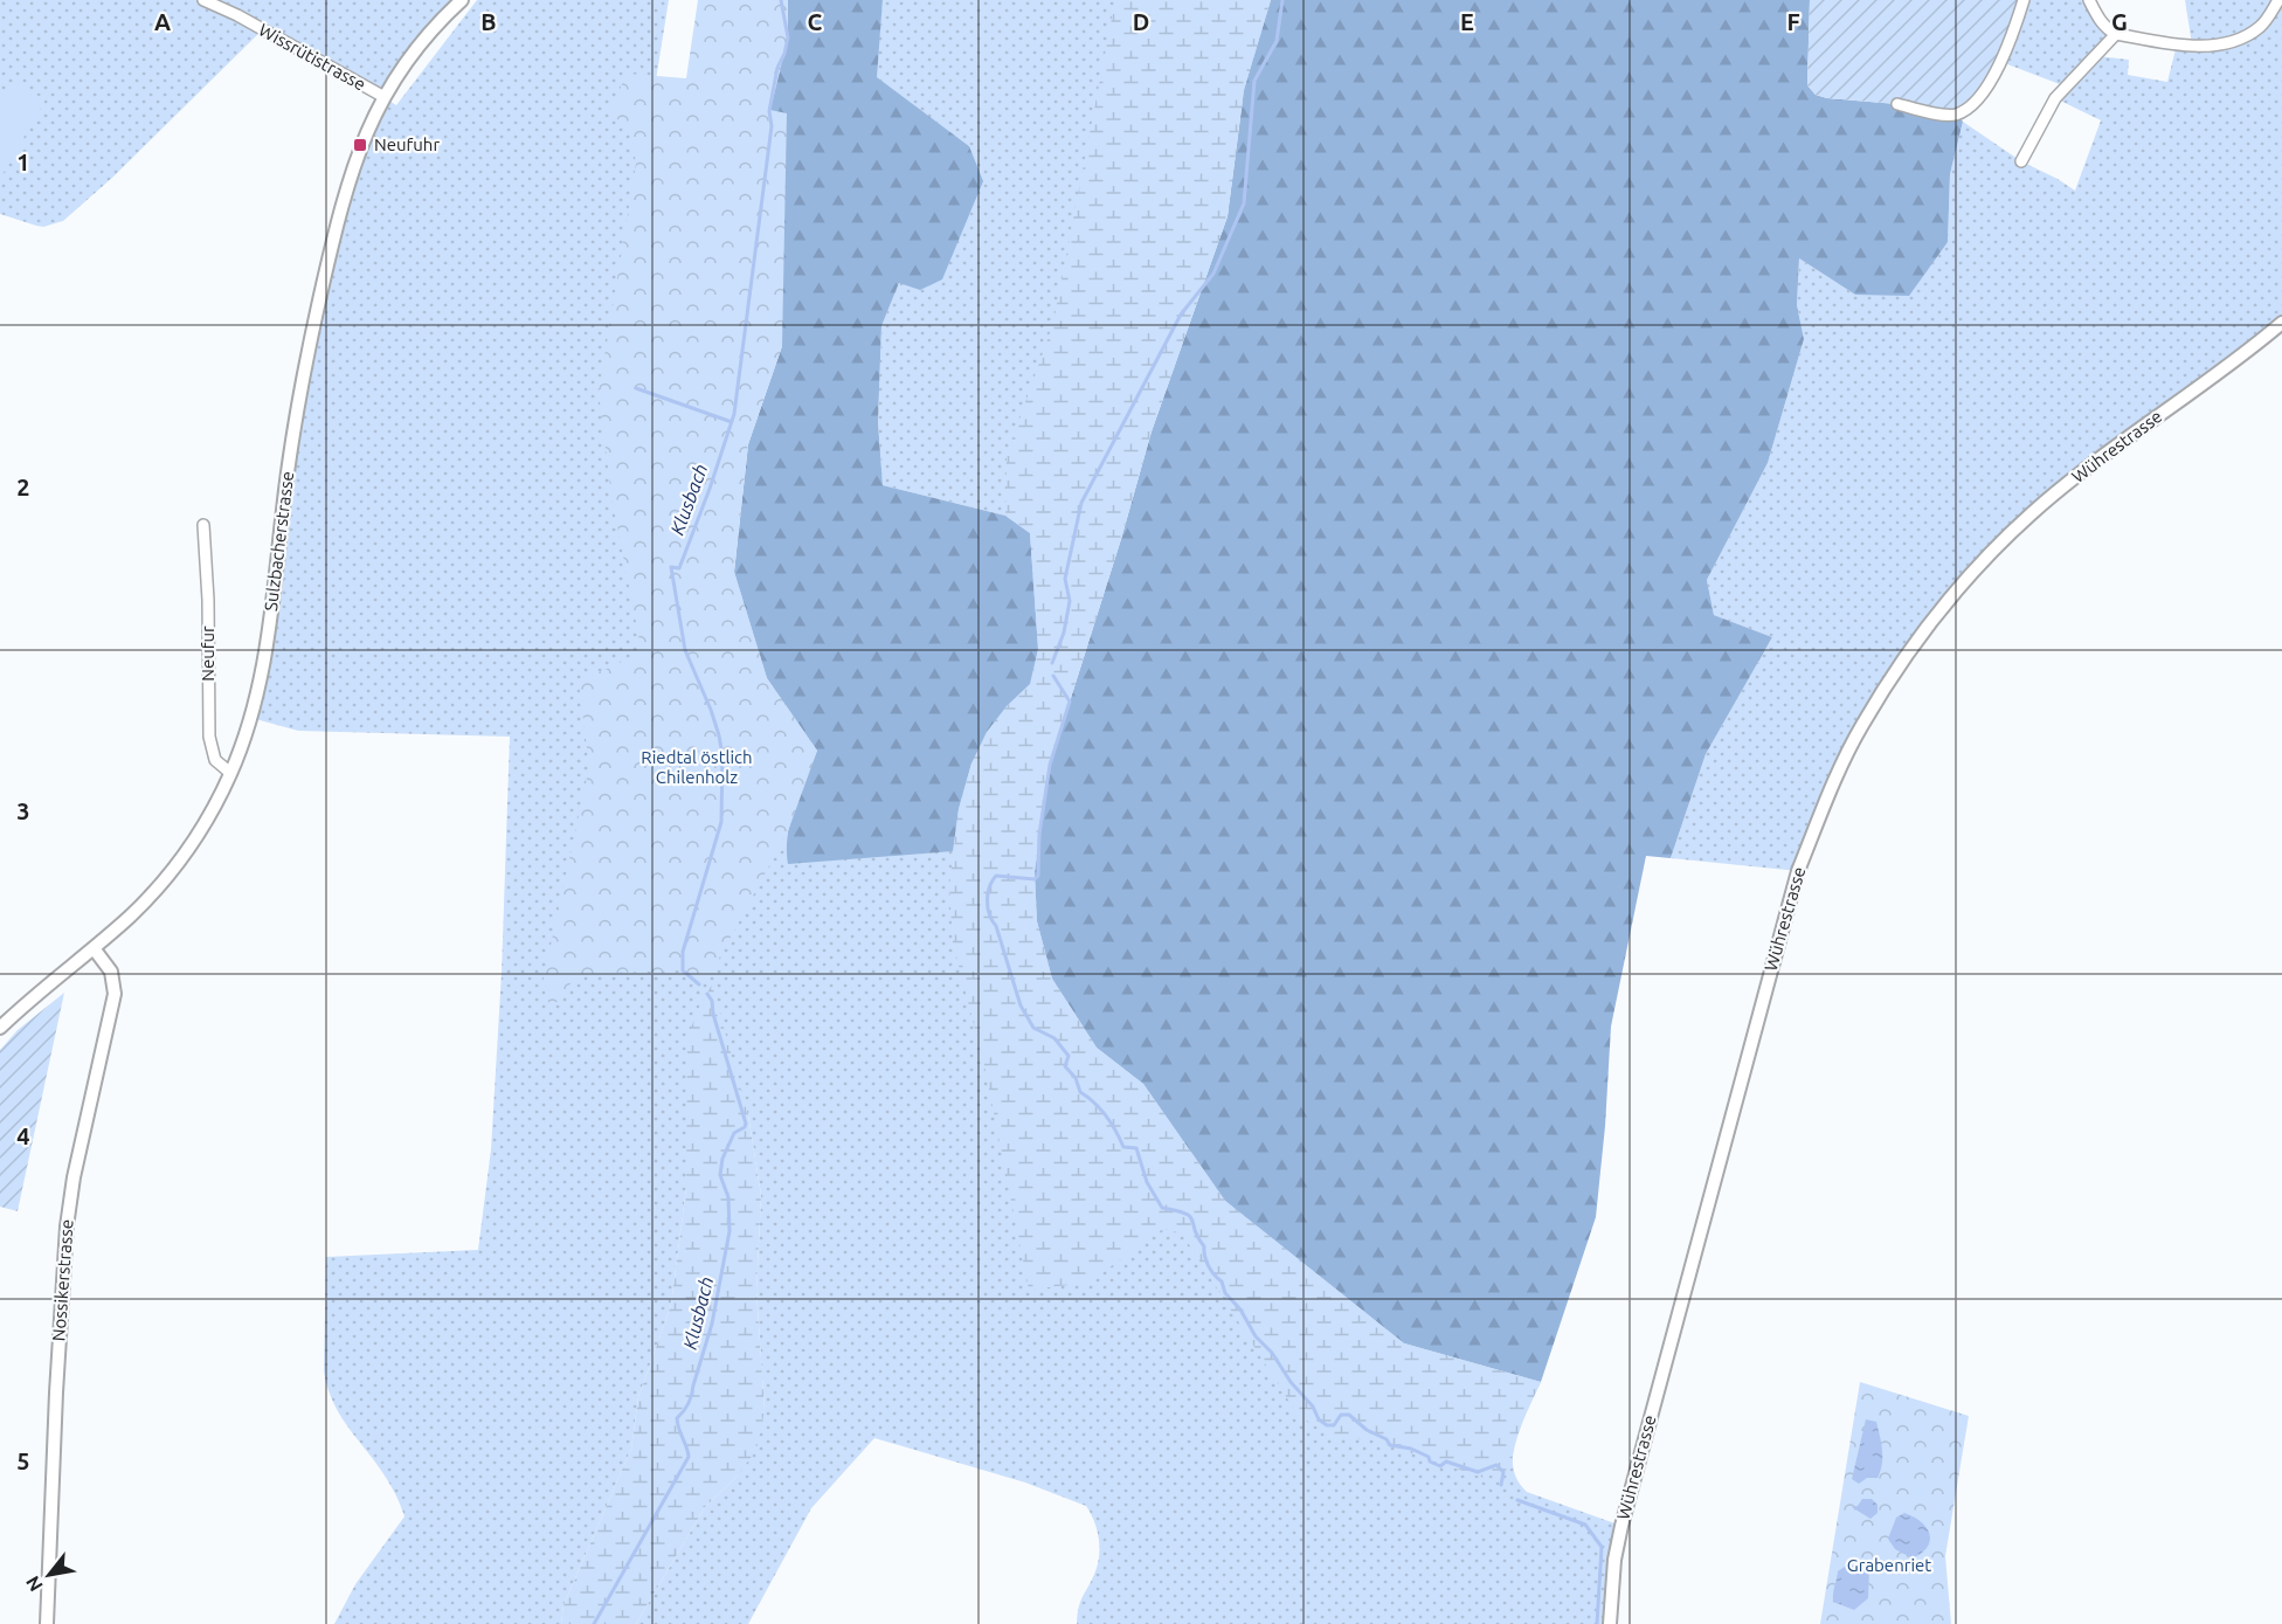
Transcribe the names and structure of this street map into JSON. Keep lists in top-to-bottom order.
{
  "streets": {
    "street": [
      "Wissrütistrasse",
      "Wührestrasse",
      "Sulzbacherstrasse",
      "Neufur",
      "Nossikerstrasse"
    ]
  },
  "crossings": [
    ["Wissrütistrasse", "Sulzbacherstrasse"],
    ["Sulzbacherstrasse", "Neufur"],
    ["Sulzbacherstrasse", "Nossikerstrasse"]
  ],
  "water": ["Klusbach"],
  "parks": ["Riedtal östlich Chilenholz", "Grabenriet"],
  "places": {
    "transit": ["Neufuhr"]
  },
  "north": "bottom left",
  "grid": {
    "columns": [
      "A",
      "B",
      "C",
      "D",
      "E",
      "F",
      "G"
    ],
    "rows": [
      "1",
      "2",
      "3",
      "4",
      "5"
    ]
  }
}
